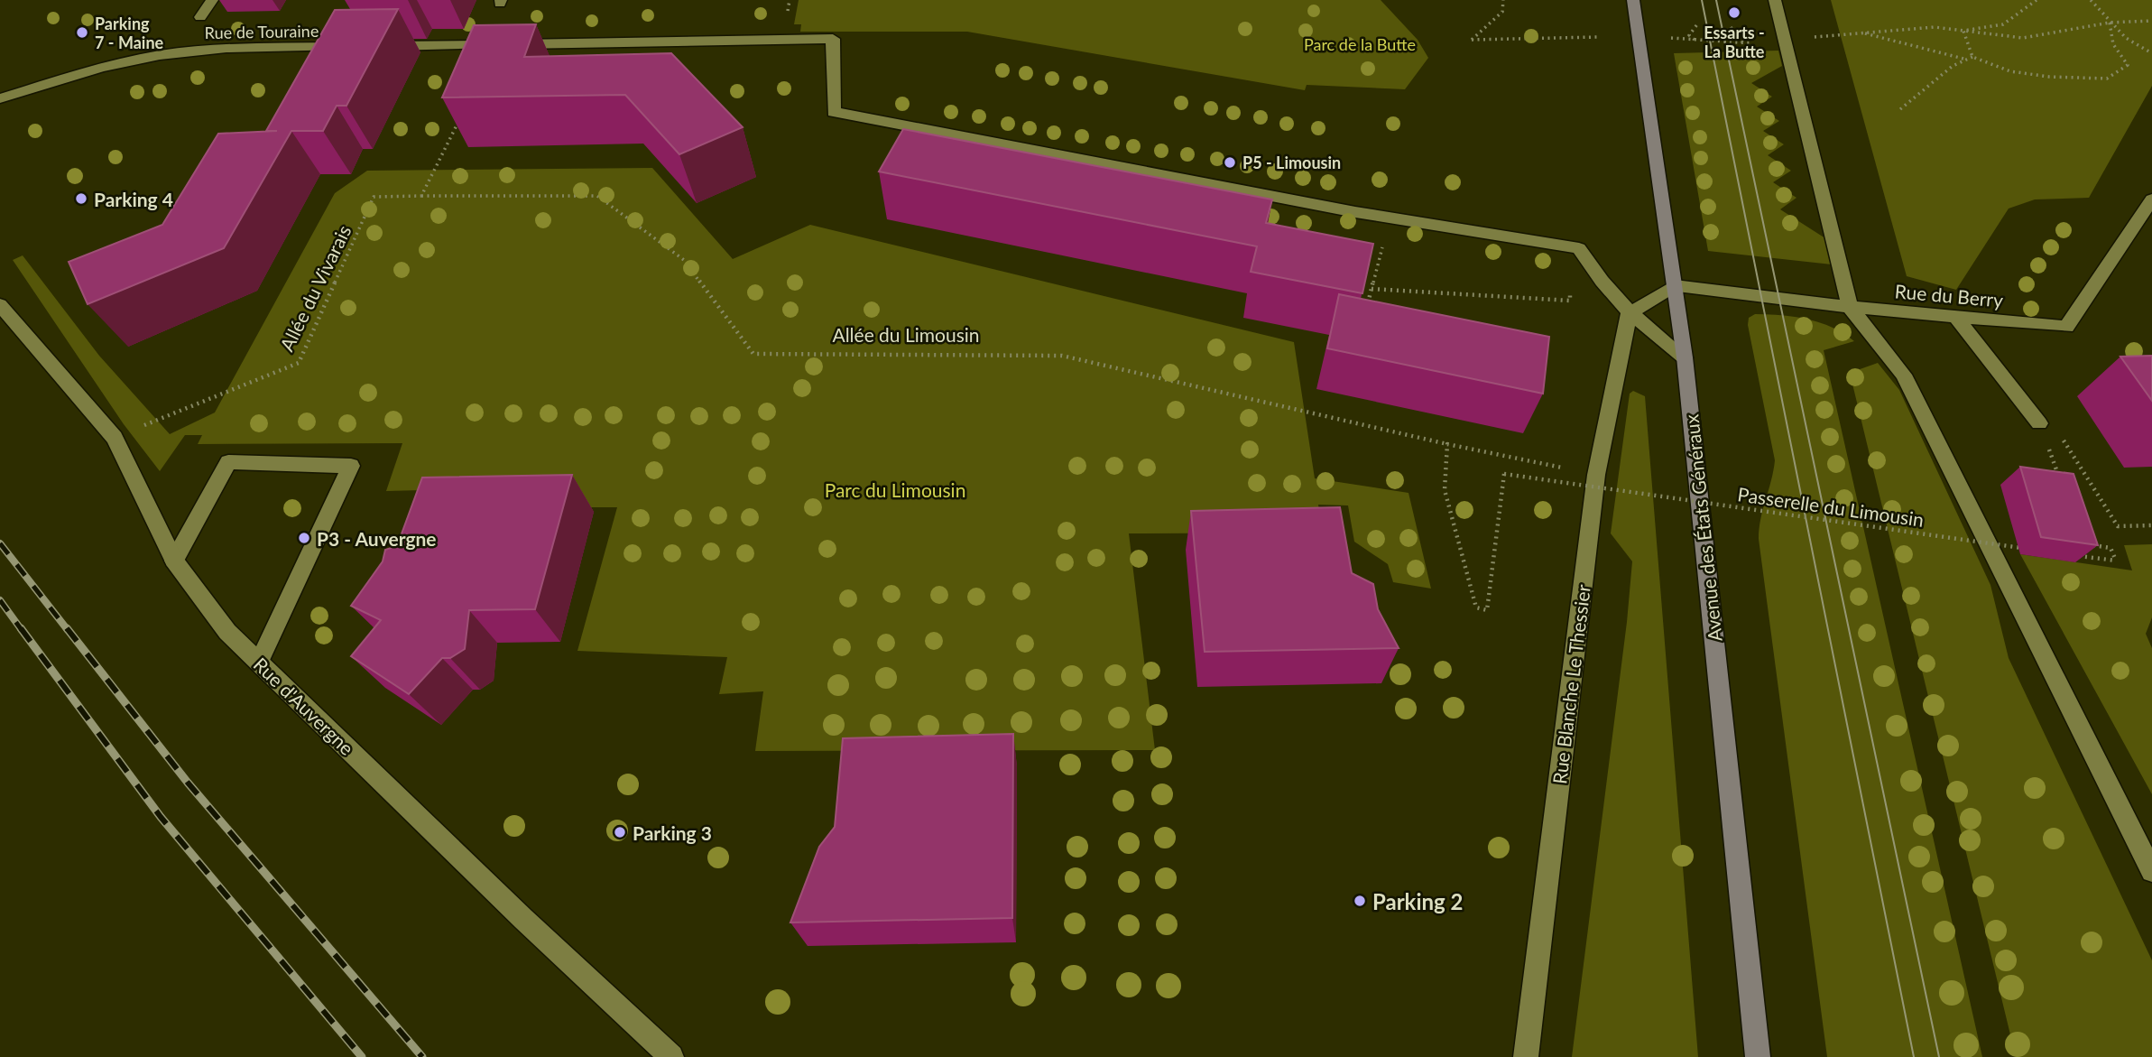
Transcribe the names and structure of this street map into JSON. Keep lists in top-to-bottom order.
{
  "streets": {
    "main road": ["Avenue des États Généraux"],
    "street": [
      "Rue de Touraine",
      "Rue du Berry",
      "Rue Blanche Le Thessier",
      "Rue d'Auvergne"
    ],
    "path": ["Allée du Vivarais", "Allée du Limousin", "Passerelle du Limousin"]
  },
  "crossings": [
    ["Allée du Vivarais", "Allée du Limousin"],
    ["Allée du Vivarais", "Rue d'Auvergne"],
    ["Rue du Berry", "Avenue des États Généraux"],
    ["Allée du Limousin", "Passerelle du Limousin"]
  ],
  "parks": ["Parc de la Butte", "Parc du Limousin"],
  "places": [
    "Essarts - La Butte",
    "Parking 7 - Maine",
    "P5 - Limousin",
    "Parking 4",
    "P3 - Auvergne",
    "Parking 3",
    "Parking 2"
  ]
}
